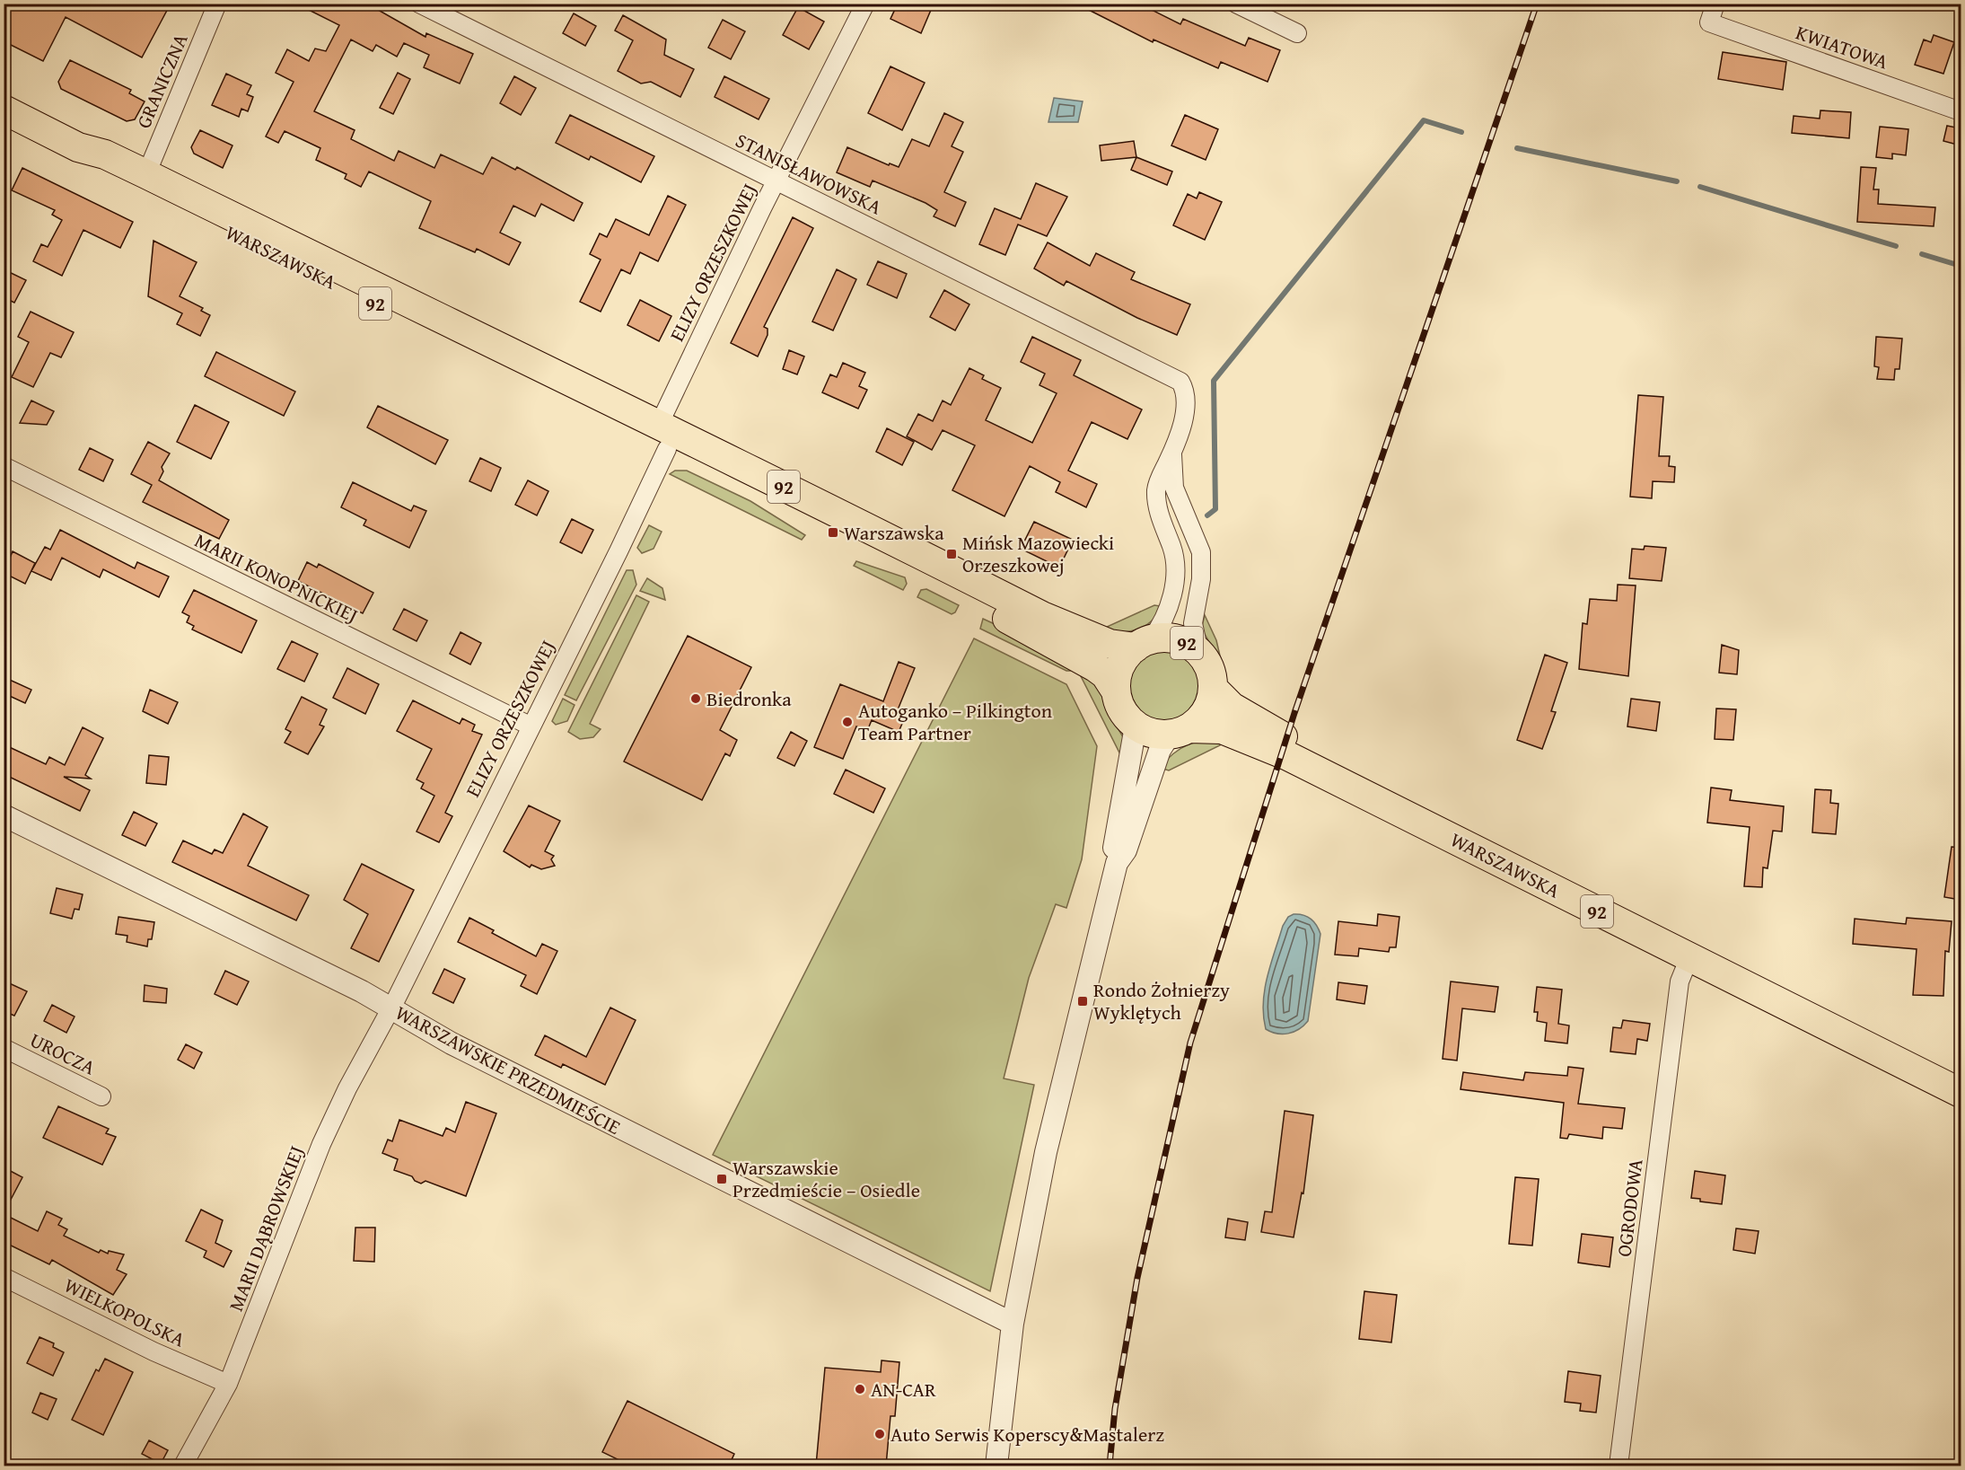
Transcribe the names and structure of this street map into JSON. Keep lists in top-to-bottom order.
{
  "streets": {
    "main road": ["WARSZAWSKA", "92"],
    "street": [
      "KWIATOWA",
      "GRANICZNA",
      "STANISŁAWOWSKA",
      "ELIZY ORZESZKOWEJ",
      "MARII KONOPNICKIEJ",
      "UROCZA",
      "WARSZAWSKIE PRZEDMIEŚCIE",
      "OGRODOWA",
      "MARII DĄBROWSKIEJ",
      "WIELKOPOLSKA"
    ]
  },
  "crossings": [
    ["GRANICZNA", "WARSZAWSKA"],
    ["STANISŁAWOWSKA", "ELIZY ORZESZKOWEJ"],
    ["WARSZAWSKA", "ELIZY ORZESZKOWEJ"],
    ["WARSZAWSKA", "92"],
    ["WARSZAWSKA", "OGRODOWA"],
    ["ELIZY ORZESZKOWEJ", "MARII KONOPNICKIEJ"],
    ["ELIZY ORZESZKOWEJ", "WARSZAWSKIE PRZEDMIEŚCIE"],
    ["ELIZY ORZESZKOWEJ", "MARII DĄBROWSKIEJ"],
    ["WARSZAWSKIE PRZEDMIEŚCIE", "MARII DĄBROWSKIEJ"],
    ["MARII DĄBROWSKIEJ", "WIELKOPOLSKA"]
  ],
  "places": {
    "transit": [
      "Warszawska",
      "Mińsk Mazowiecki Orzeszkowej",
      "Rondo Żołnierzy Wyklętych",
      "Warszawskie Przedmieście – Osiedle"
    ],
    "other": [
      "Biedronka",
      "Autoganko – Pilkington Team Partner",
      "AN-CAR",
      "Auto Serwis Koperscy&Mastalerz"
    ]
  }
}
